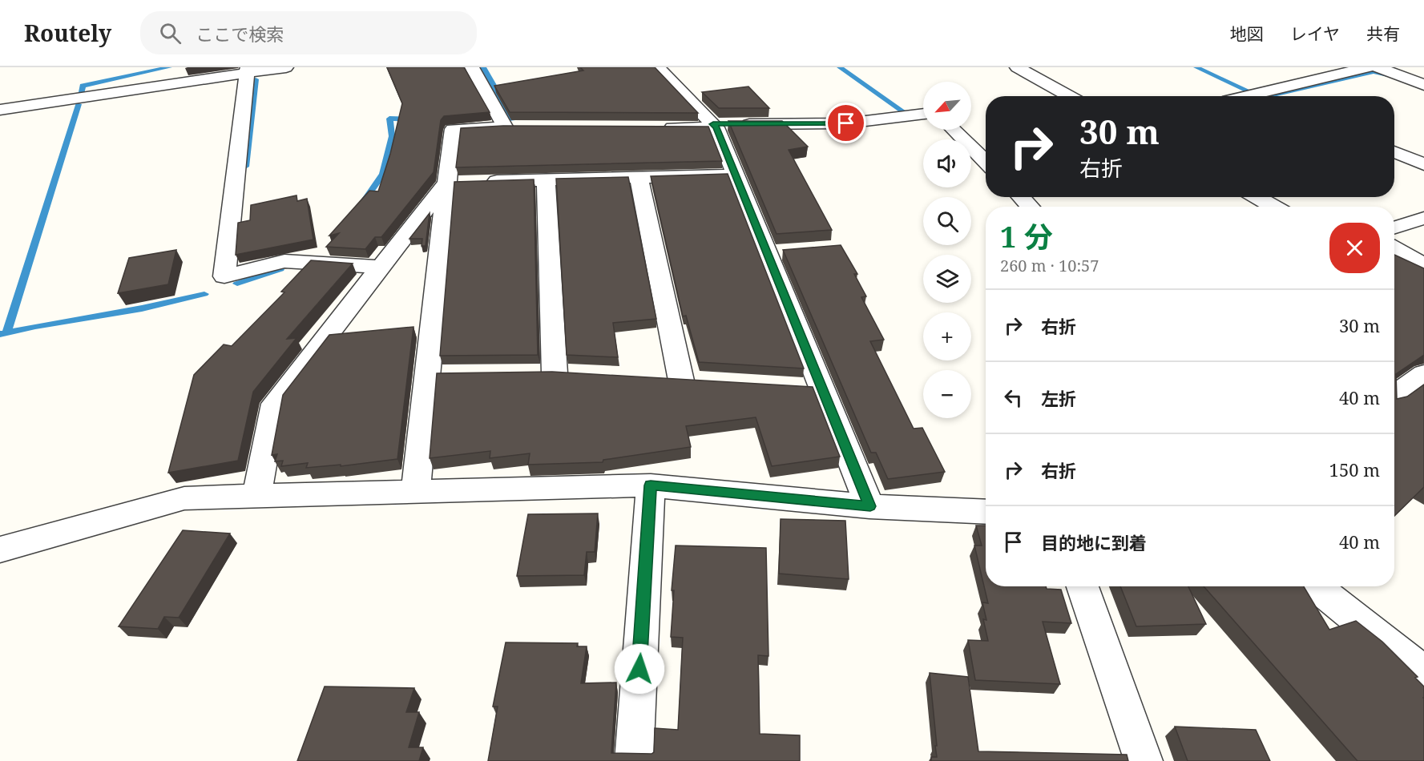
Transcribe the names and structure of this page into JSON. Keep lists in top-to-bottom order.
{
  "north": "bottom left",
  "page": {
    "header": "Routely",
    "search": "ここで検索",
    "nav": ["地図", "レイヤ", "共有"],
    "map_buttons": ["+", "−"],
    "turn": ["30 m", "右折"],
    "heading": ["1 分", "260 m · 10:57"],
    "list": [
      {
        "name": "右折",
        "value": "30 m"
      },
      {
        "name": "左折",
        "value": "40 m"
      },
      {
        "name": "右折",
        "value": "150 m"
      },
      {
        "name": "目的地に到着",
        "value": "40 m"
      }
    ]
  }
}
